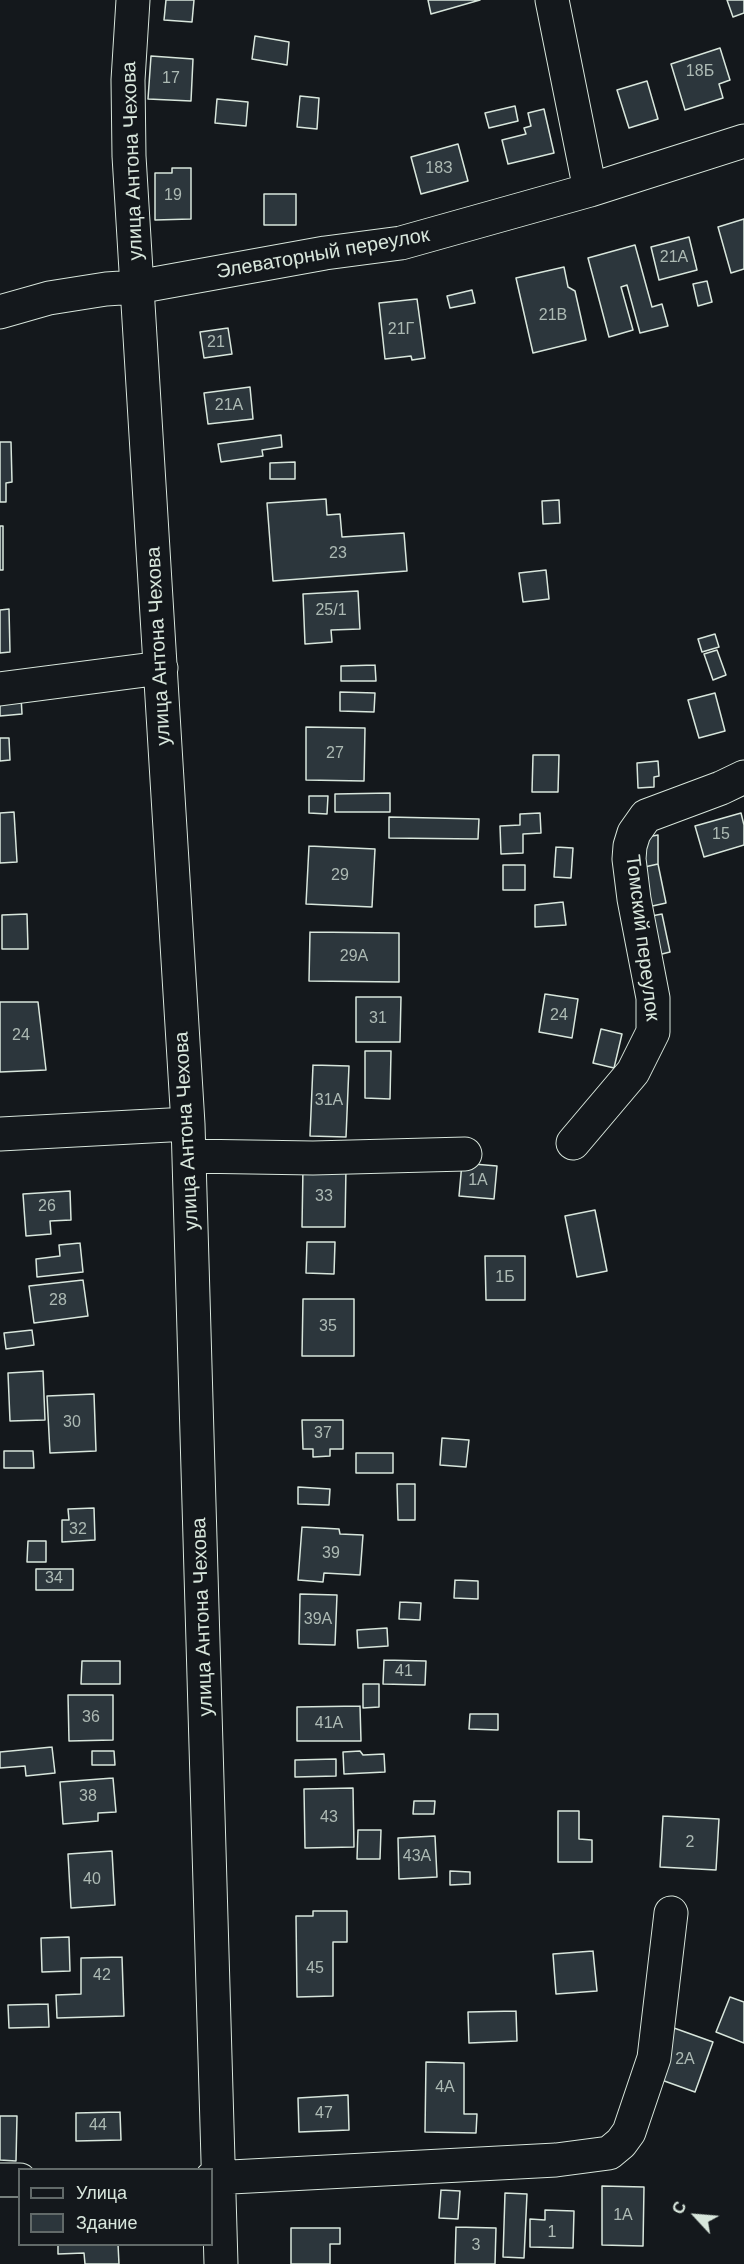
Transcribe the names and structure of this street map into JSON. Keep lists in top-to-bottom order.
{
  "streets": {
    "street": ["улица Антона Чехова", "Элеваторный переулок", "Томский переулок"]
  },
  "crossings": [
    ["улица Антона Чехова", "Элеваторный переулок"]
  ],
  "house_numbers": [
    "18Б",
    "17",
    "18З",
    "19",
    "21А",
    "21В",
    "21Г",
    "21",
    "21А",
    "23",
    "25/1",
    "27",
    "15",
    "29",
    "29А",
    "24",
    "31",
    "24",
    "31А",
    "1А",
    "33",
    "26",
    "1Б",
    "28",
    "35",
    "30",
    "37",
    "32",
    "39",
    "34",
    "39А",
    "41",
    "36",
    "41А",
    "38",
    "43",
    "2",
    "43А",
    "40",
    "45",
    "42",
    "2А",
    "4А",
    "47",
    "44",
    "1А",
    "1",
    "3"
  ],
  "legend": ["Улица", "Здание"],
  "north": "top left"
}
